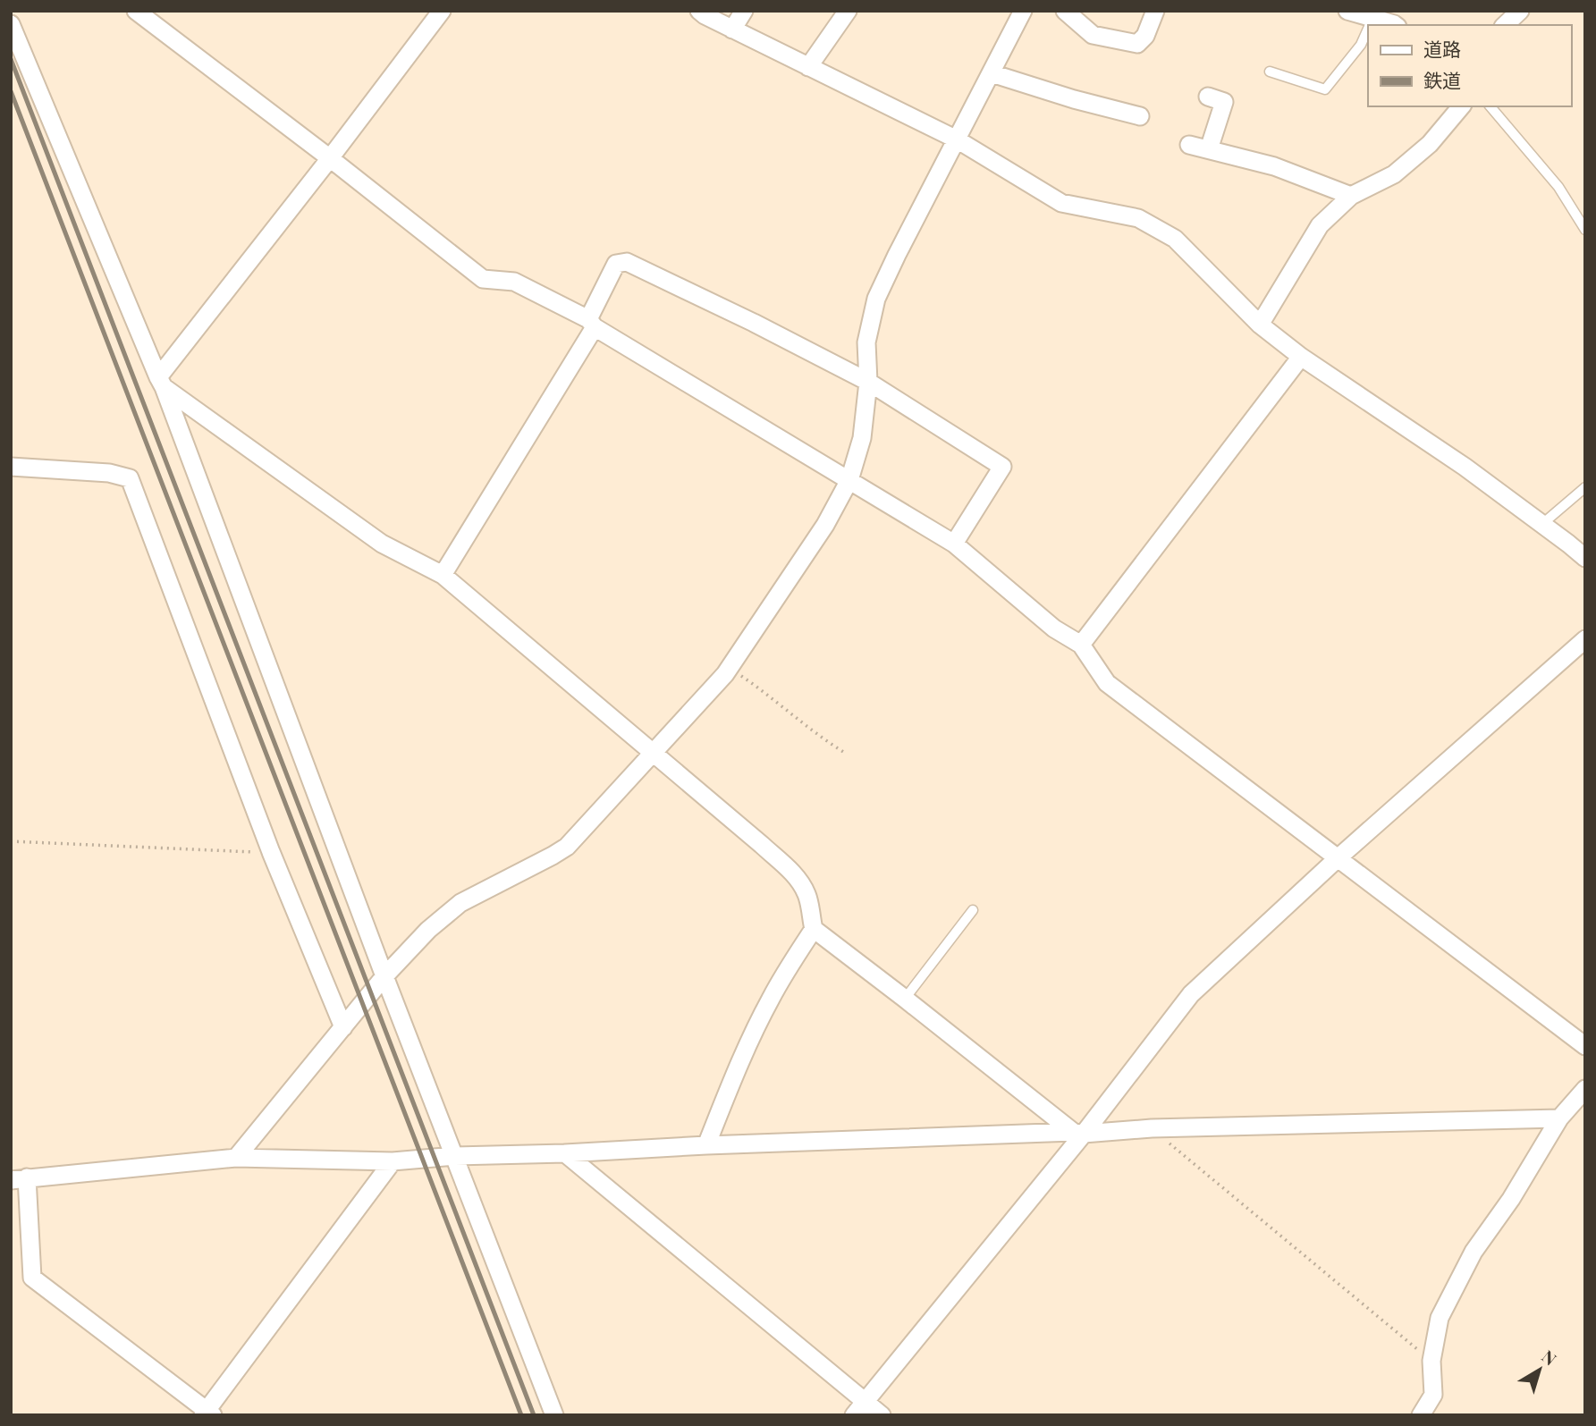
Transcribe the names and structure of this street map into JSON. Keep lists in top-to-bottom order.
{
  "legend": ["道路", "鉄道"],
  "north": "top right"
}
